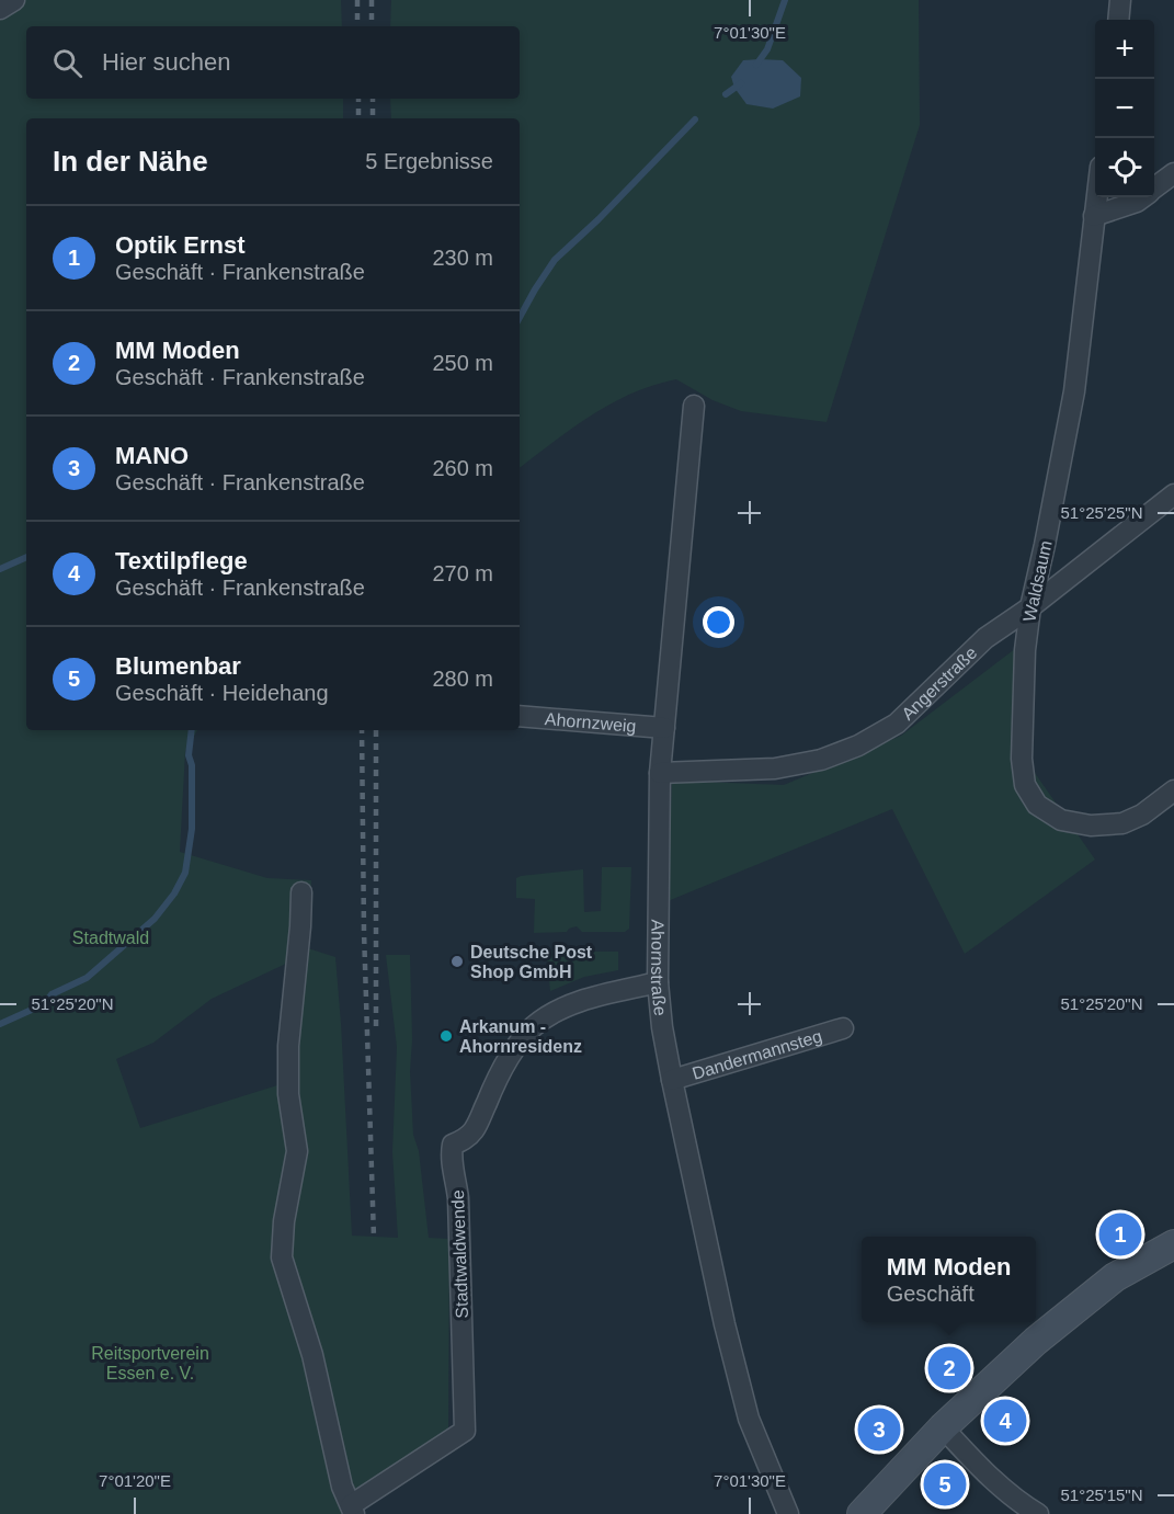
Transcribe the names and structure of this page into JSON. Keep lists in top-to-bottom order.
{
  "streets": {
    "street": [
      "Waldsaum",
      "Angerstraße",
      "Ahornzweig",
      "Ahornstraße",
      "Dandermannsteg",
      "Stadtwaldwende"
    ]
  },
  "crossings": [
    ["Waldsaum", "Angerstraße"],
    ["Angerstraße", "Ahornstraße"],
    ["Ahornzweig", "Ahornstraße"],
    ["Ahornstraße", "Dandermannsteg"],
    ["Ahornstraße", "Stadtwaldwende"]
  ],
  "parks": ["Stadtwald", "Reitsportverein Essen e. V."],
  "places": ["Deutsche Post Shop GmbH", "Arkanum - Ahornresidenz"],
  "page": {
    "map_buttons": ["+", "−"],
    "search": "Hier suchen",
    "heading": ["In der Nähe", "5 Ergebnisse"],
    "list": [
      {
        "mark": "1",
        "name": "Optik Ernst",
        "note": "Geschäft · Frankenstraße",
        "value": "230 m"
      },
      {
        "mark": "2",
        "name": "MM Moden",
        "note": "Geschäft · Frankenstraße",
        "value": "250 m"
      },
      {
        "mark": "3",
        "name": "MANO",
        "note": "Geschäft · Frankenstraße",
        "value": "260 m"
      },
      {
        "mark": "4",
        "name": "Textilpflege",
        "note": "Geschäft · Frankenstraße",
        "value": "270 m"
      },
      {
        "mark": "5",
        "name": "Blumenbar",
        "note": "Geschäft · Heidehang",
        "value": "280 m"
      }
    ],
    "pins": [
      "1",
      "2",
      "4",
      "3",
      "5"
    ],
    "popup": ["MM Moden", "Geschäft"]
  },
  "coordinates": [
    "7°01'30\"E",
    "51°25'25\"N",
    "51°25'20\"N",
    "7°01'20\"E",
    "51°25'15\"N"
  ]
}
